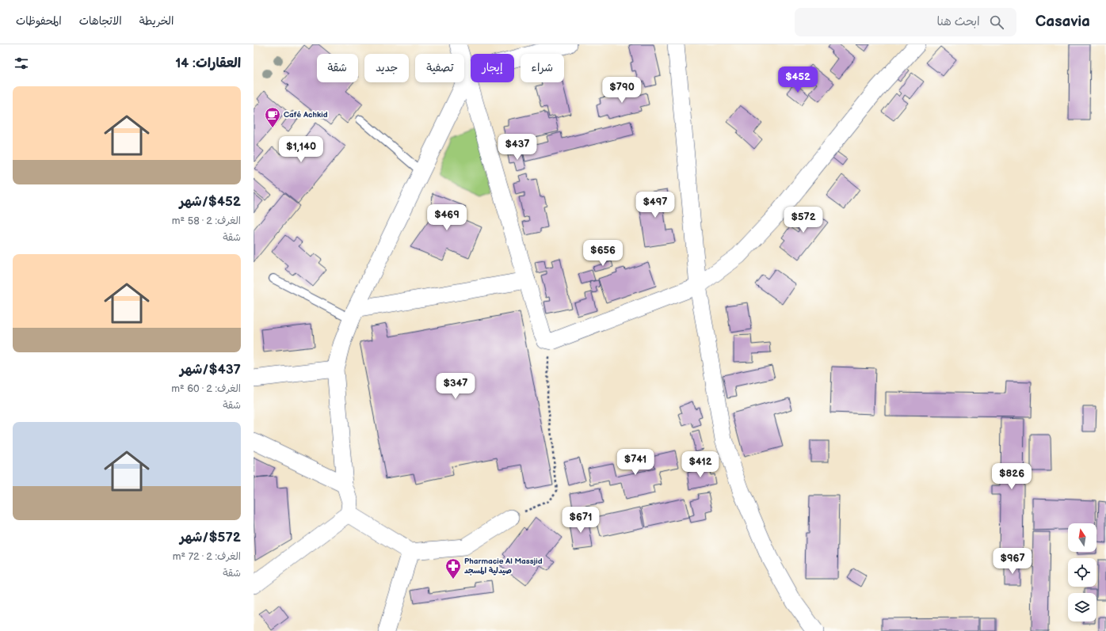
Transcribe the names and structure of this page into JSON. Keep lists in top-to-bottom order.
{
  "places": {
    "cafe": ["Café Achkid"],
    "pharmacy": ["Pharmacie Al Massjid صيدلية المسجد"]
  },
  "north": "top",
  "page": {
    "header": "Casavia",
    "search": "ابحث هنا",
    "nav": ["الخريطة", "الاتجاهات", "المحفوظات"],
    "heading": "العقارات: 14",
    "chip": [
      "شراء",
      "إيجار",
      "تصفية",
      "جديد",
      "شقة"
    ],
    "price": [
      "$452",
      "$790",
      "$437",
      "$1,140",
      "$497",
      "$469",
      "$572",
      "$656",
      "$347",
      "$741",
      "$412",
      "$826",
      "$671",
      "$967"
    ],
    "list": [
      {
        "name": "$452/شهر",
        "note": "الغرف: 2 · 58 m² · شقة"
      },
      {
        "name": "$437/شهر",
        "note": "الغرف: 2 · 60 m² · شقة"
      },
      {
        "name": "$572/شهر",
        "note": "الغرف: 2 · 72 m² · شقة"
      }
    ]
  }
}
